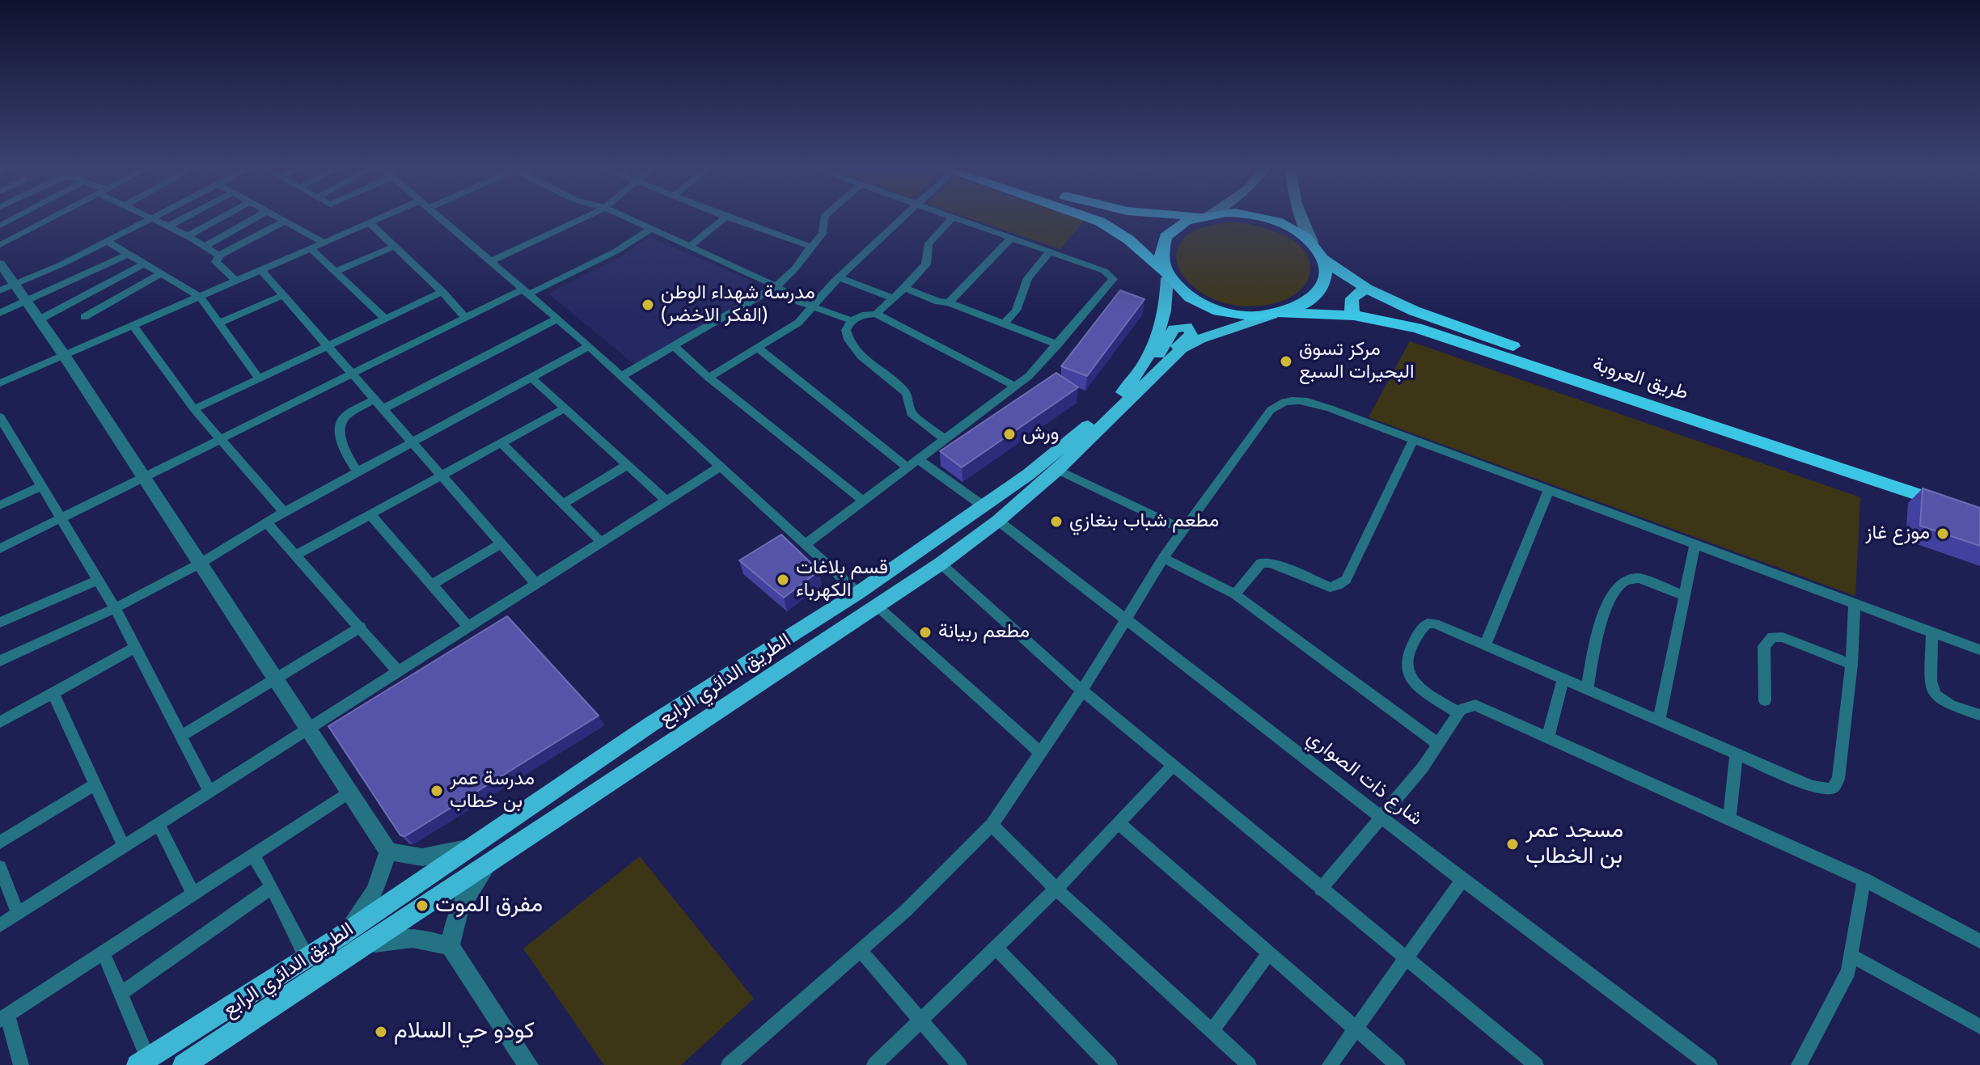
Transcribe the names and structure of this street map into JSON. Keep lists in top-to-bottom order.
{
  "streets": {
    "highway": ["طريق العروبة"],
    "main road": ["الطريق الدائري الرابع"],
    "street": ["شارع ذات الصواري"]
  },
  "crossings": [
    ["طريق العروبة", "الطريق الدائري الرابع"],
    ["الطريق الدائري الرابع", "شارع ذات الصواري"]
  ],
  "places": [
    "مدرسة شهداء الوطن (الفكر الاخضر)",
    "مركز تسوق البحيرات السبع",
    "ورش",
    "مطعم شباب بنغازي",
    "موزع غاز",
    "قسم بلاغات الكهرباء",
    "مطعم ربيانة",
    "مدرسة عمر بن خطاب",
    "مسجد عمر بن الخطاب",
    "مفرق الموت",
    "كودو حي السلام"
  ]
}
